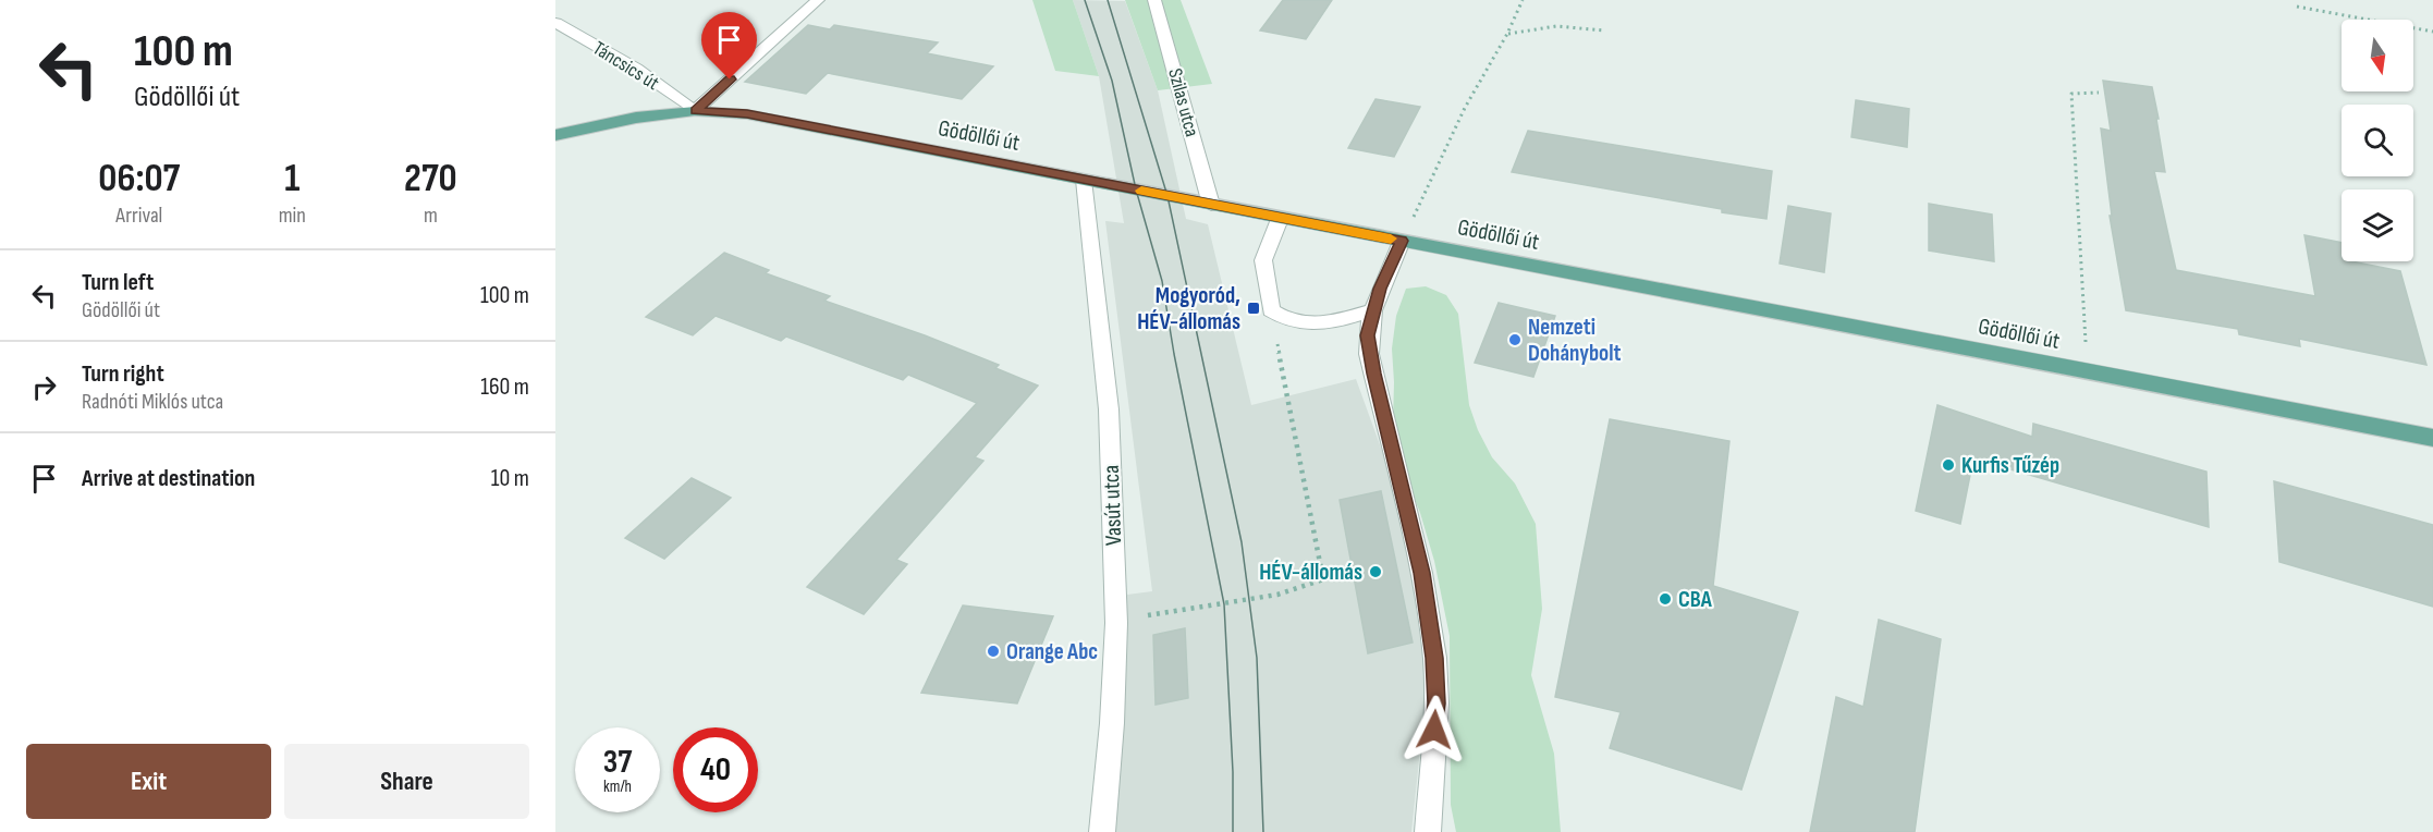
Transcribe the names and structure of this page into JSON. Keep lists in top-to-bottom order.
{
  "streets": {
    "main road": ["Gödöllői út"],
    "street": ["Táncsics út", "Szilas utca", "Vasút utca"]
  },
  "crossings": [
    ["Táncsics út", "Gödöllői út"],
    ["Szilas utca", "Gödöllői út"],
    ["Gödöllői út", "Vasút utca"]
  ],
  "places": {
    "transit": ["Mogyoród, HÉV-állomás"],
    "other": [
      "Nemzeti Dohánybolt",
      "Kurfis Tűzép",
      "HÉV-állomás",
      "CBA",
      "Orange Abc"
    ]
  },
  "north": "bottom",
  "page": {
    "turn": ["100 m", "Gödöllői út"],
    "eta": [
      "06:07",
      "Arrival",
      "1",
      "min",
      "270",
      "m"
    ],
    "list": [
      {
        "name": "Turn left",
        "note": "Gödöllői út",
        "value": "100 m"
      },
      {
        "name": "Turn right",
        "note": "Radnóti Miklós utca",
        "value": "160 m"
      },
      {
        "name": "Arrive at destination",
        "value": "10 m"
      }
    ],
    "speed": "37 km/h",
    "limit": "40",
    "buttons": ["Exit", "Share"]
  }
}
